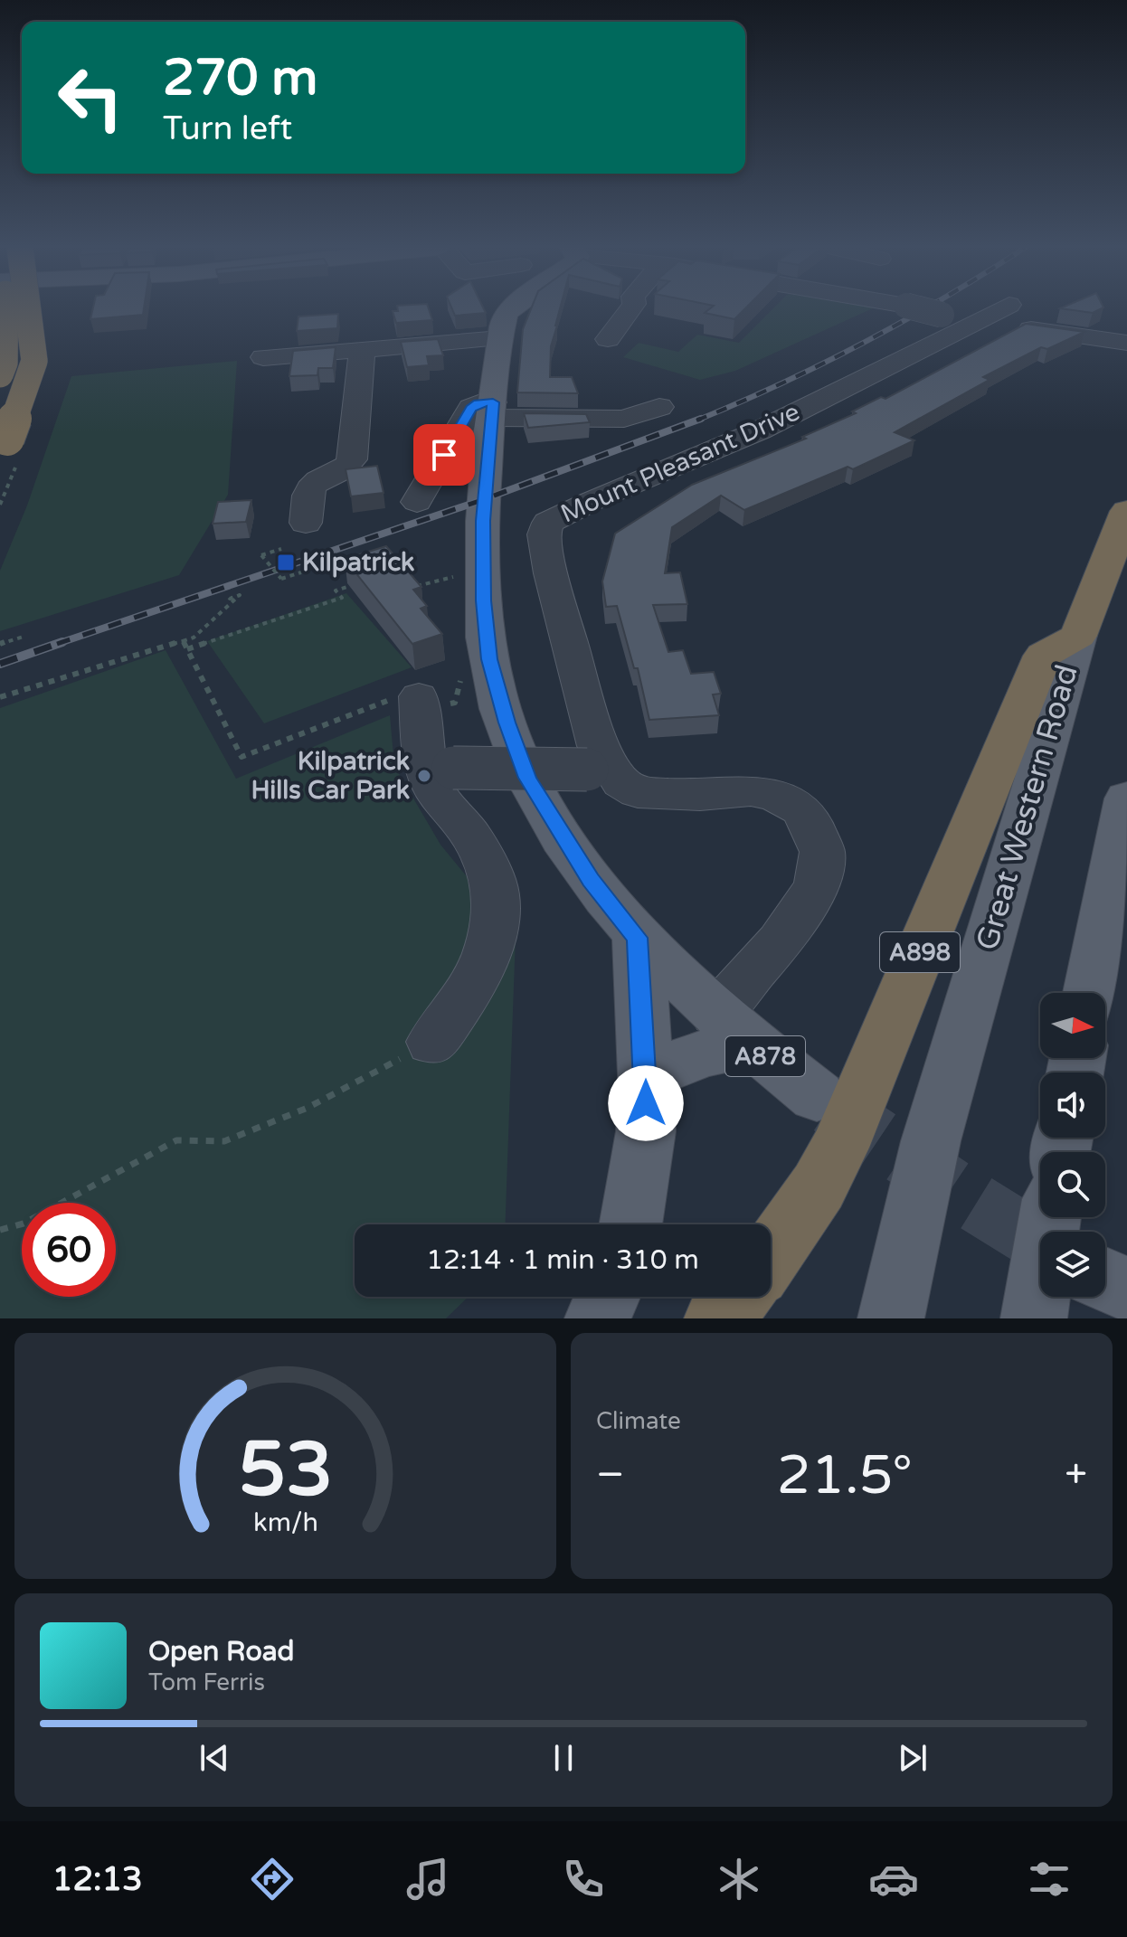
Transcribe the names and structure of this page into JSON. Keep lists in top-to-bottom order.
{
  "streets": {
    "highway": ["Great Western Road", "A898"],
    "main road": ["A878"],
    "street": ["Mount Pleasant Drive"]
  },
  "crossings": [
    ["Mount Pleasant Drive", "A878"],
    ["Great Western Road", "A898"]
  ],
  "places": {
    "transit": ["Kilpatrick"],
    "other": ["Kilpatrick Hills Car Park"]
  },
  "north": "right",
  "page": {
    "turn": ["270 m", "Turn left"],
    "limit": "60",
    "trip": "12:14 · 1 min · 310 m",
    "tile": "Climate",
    "heat": ["−", "21.5°", "+"],
    "song": ["Open Road", "Tom Ferris"],
    "tabs": "12:13",
    "gauge": ["53", "km/h"]
  }
}
